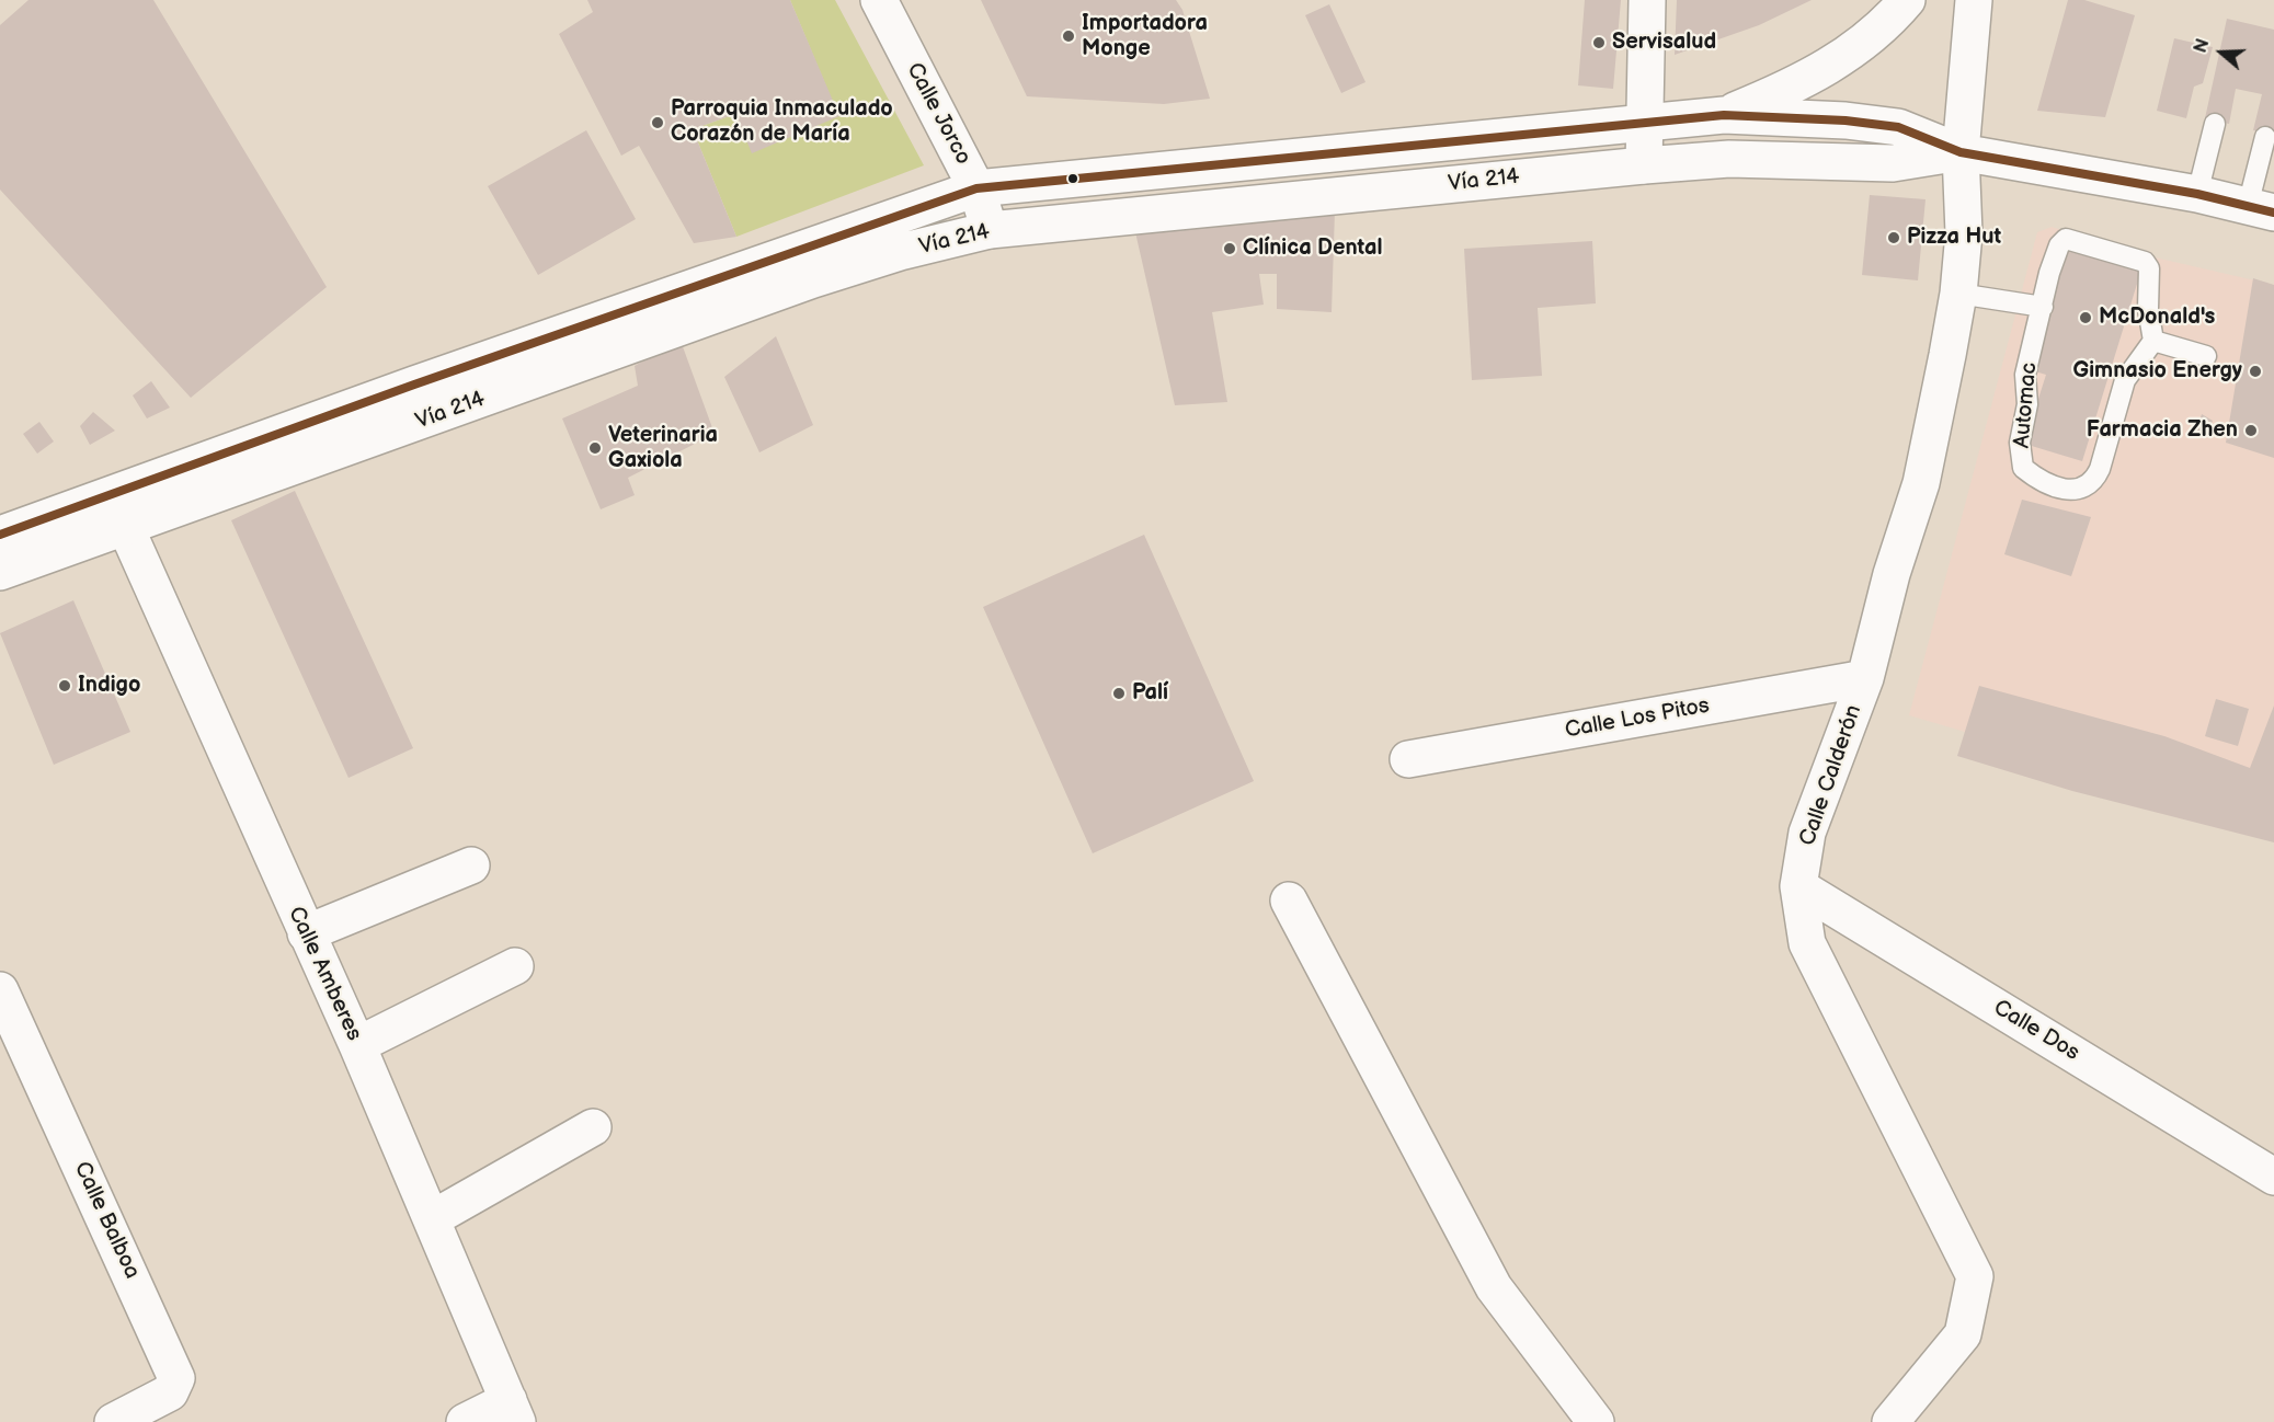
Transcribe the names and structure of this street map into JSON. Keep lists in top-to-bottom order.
{
  "streets": {
    "street": [
      "Calle Jorco",
      "Vía 214",
      "Calle Los Pitos",
      "Calle Calderón",
      "Calle Amberes",
      "Calle Dos",
      "Calle Balboa"
    ],
    "lane": ["Automac"]
  },
  "crossings": [
    ["Calle Jorco", "Vía 214"],
    ["Vía 214", "Calle Calderón"],
    ["Vía 214", "Calle Amberes"],
    ["Calle Los Pitos", "Calle Calderón"],
    ["Calle Calderón", "Calle Dos"]
  ],
  "places": [
    "Importadora Monge",
    "Servisalud",
    "Parroquia Inmaculado Corazón de María",
    "Pizza Hut",
    "Clínica Dental",
    "McDonald's",
    "Gimnasio Energy",
    "Farmacia Zhen",
    "Veterinaria Gaxiola",
    "Indigo",
    "Palí"
  ],
  "north": "left"
}
